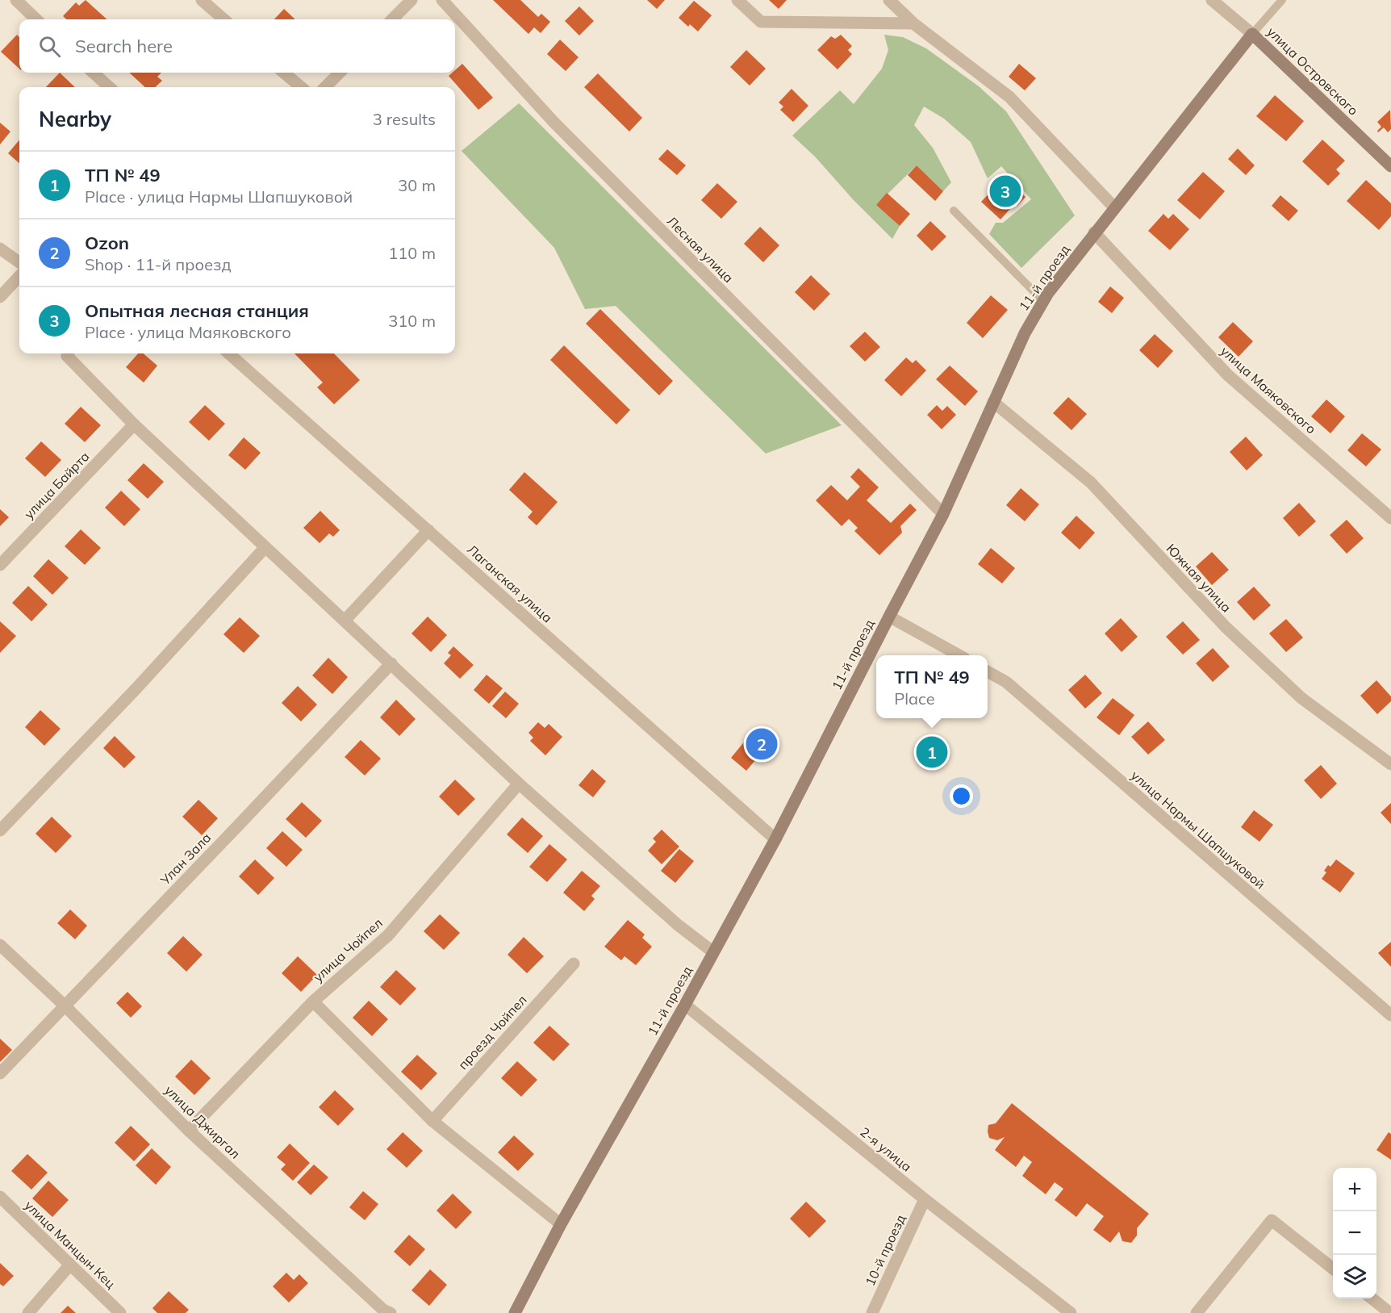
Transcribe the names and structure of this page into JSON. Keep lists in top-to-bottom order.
{
  "streets": {
    "street": [
      "улица Островского",
      "Лесная улица",
      "11-й проезд",
      "улица Маяковского",
      "улица Байрта",
      "Южная улица",
      "Лаганская улица",
      "улица Нармы Шапшуковой",
      "Улан Зала",
      "улица Чойпел",
      "проезд Чойпел",
      "улица Джиргал",
      "2-я улица",
      "улица Манцын Кец",
      "10-й проезд"
    ]
  },
  "crossings": [
    ["улица Островского", "11-й проезд"],
    ["Лесная улица", "11-й проезд"],
    ["11-й проезд", "улица Маяковского"],
    ["11-й проезд", "Южная улица"],
    ["11-й проезд", "Лаганская улица"],
    ["11-й проезд", "2-я улица"],
    ["Улан Зала", "улица Джиргал"],
    ["улица Чойпел", "улица Джиргал"],
    ["2-я улица", "10-й проезд"]
  ],
  "page": {
    "search": "Search here",
    "heading": ["Nearby", "3 results"],
    "list": [
      {
        "mark": "1",
        "name": "ТП № 49",
        "note": "Place · улица Нармы Шапшуковой",
        "value": "30 m"
      },
      {
        "mark": "2",
        "name": "Ozon",
        "note": "Shop · 11-й проезд",
        "value": "110 m"
      },
      {
        "mark": "3",
        "name": "Опытная лесная станция",
        "note": "Place · улица Маяковского",
        "value": "310 m"
      }
    ],
    "pins": ["3", "2", "1"],
    "popup": ["ТП № 49", "Place"],
    "map_buttons": ["+", "−"]
  }
}
